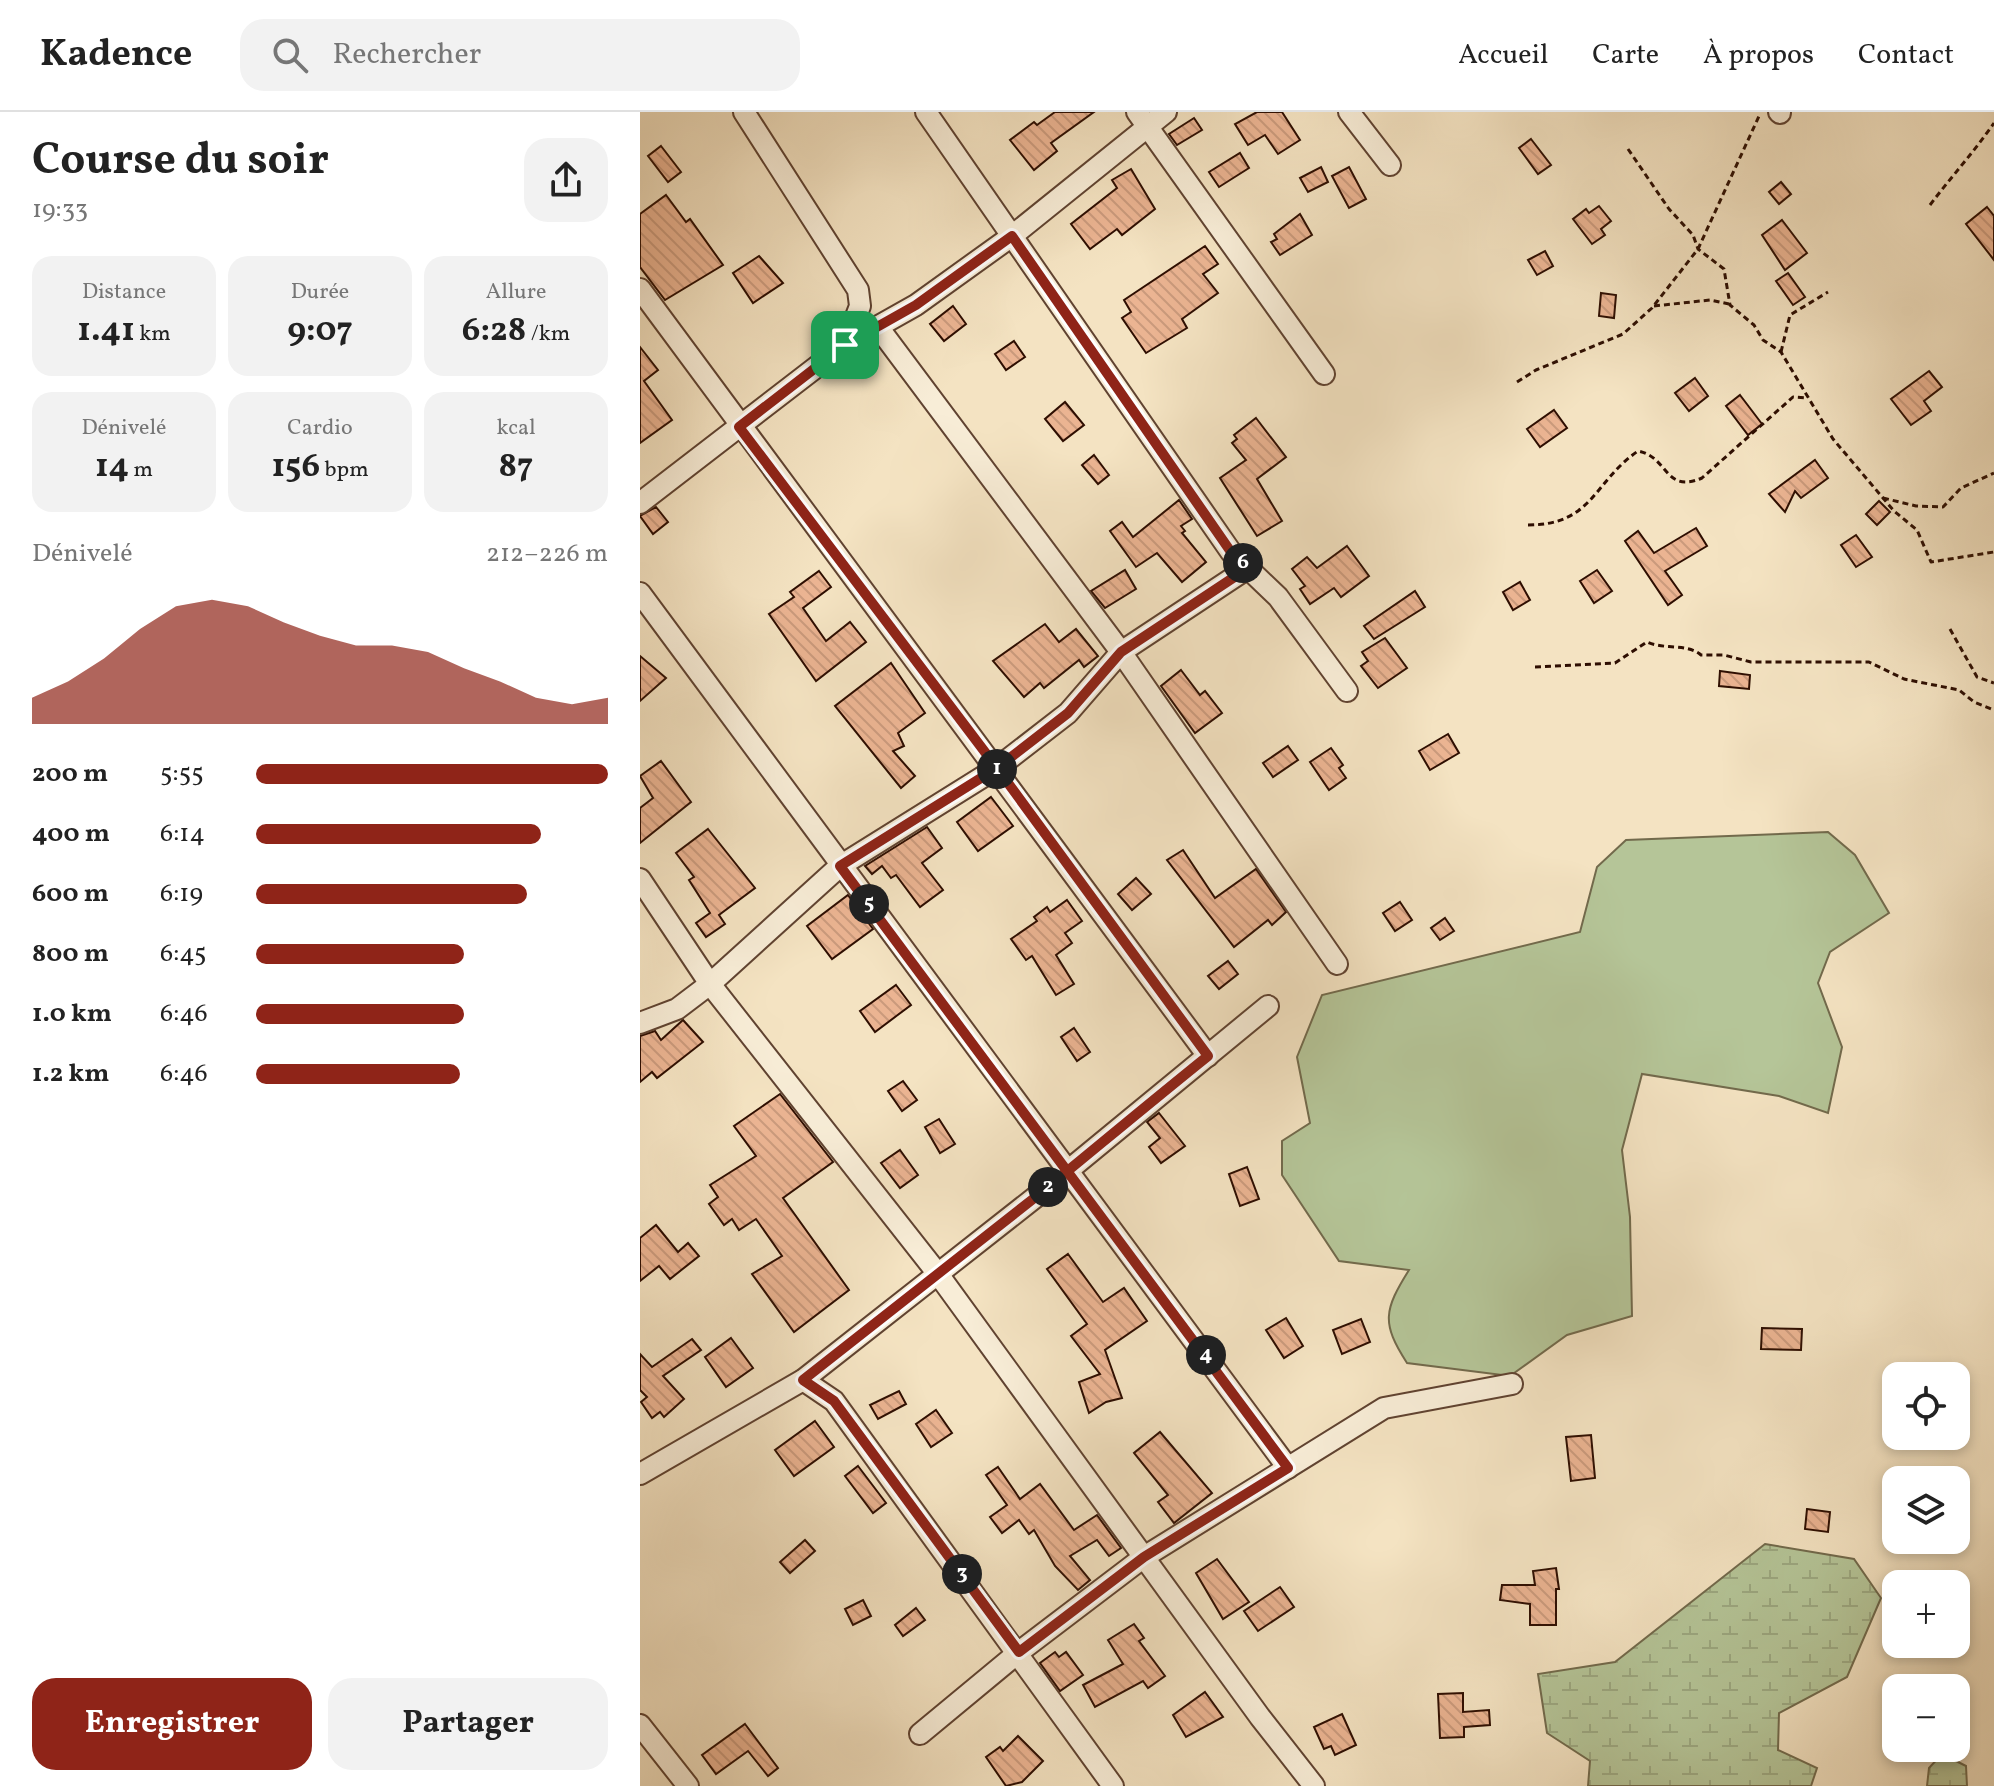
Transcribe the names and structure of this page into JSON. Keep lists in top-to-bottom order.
{
  "page": {
    "header": "Kadence",
    "search": "Rechercher",
    "nav": [
      "Accueil",
      "Carte",
      "À propos",
      "Contact"
    ],
    "heading": ["Course du soir", "19:33"],
    "stats": [
      ["Distance", "1.41 km"],
      ["Durée", "9:07"],
      ["Allure", "6:28 /km"],
      ["Dénivelé", "14 m"],
      ["Cardio", "156 bpm"],
      ["kcal", "87"]
    ],
    "chart": ["Dénivelé", "212–226 m"],
    "pins": [
      "6",
      "1",
      "5",
      "2",
      "4",
      "3"
    ],
    "list": [
      {
        "name": "200 m",
        "note": "5:55"
      },
      {
        "name": "400 m",
        "note": "6:14"
      },
      {
        "name": "600 m",
        "note": "6:19"
      },
      {
        "name": "800 m",
        "note": "6:45"
      },
      {
        "name": "1.0 km",
        "note": "6:46"
      },
      {
        "name": "1.2 km",
        "note": "6:46"
      }
    ],
    "map_buttons": ["+", "−"],
    "buttons": ["Enregistrer", "Partager"]
  }
}
